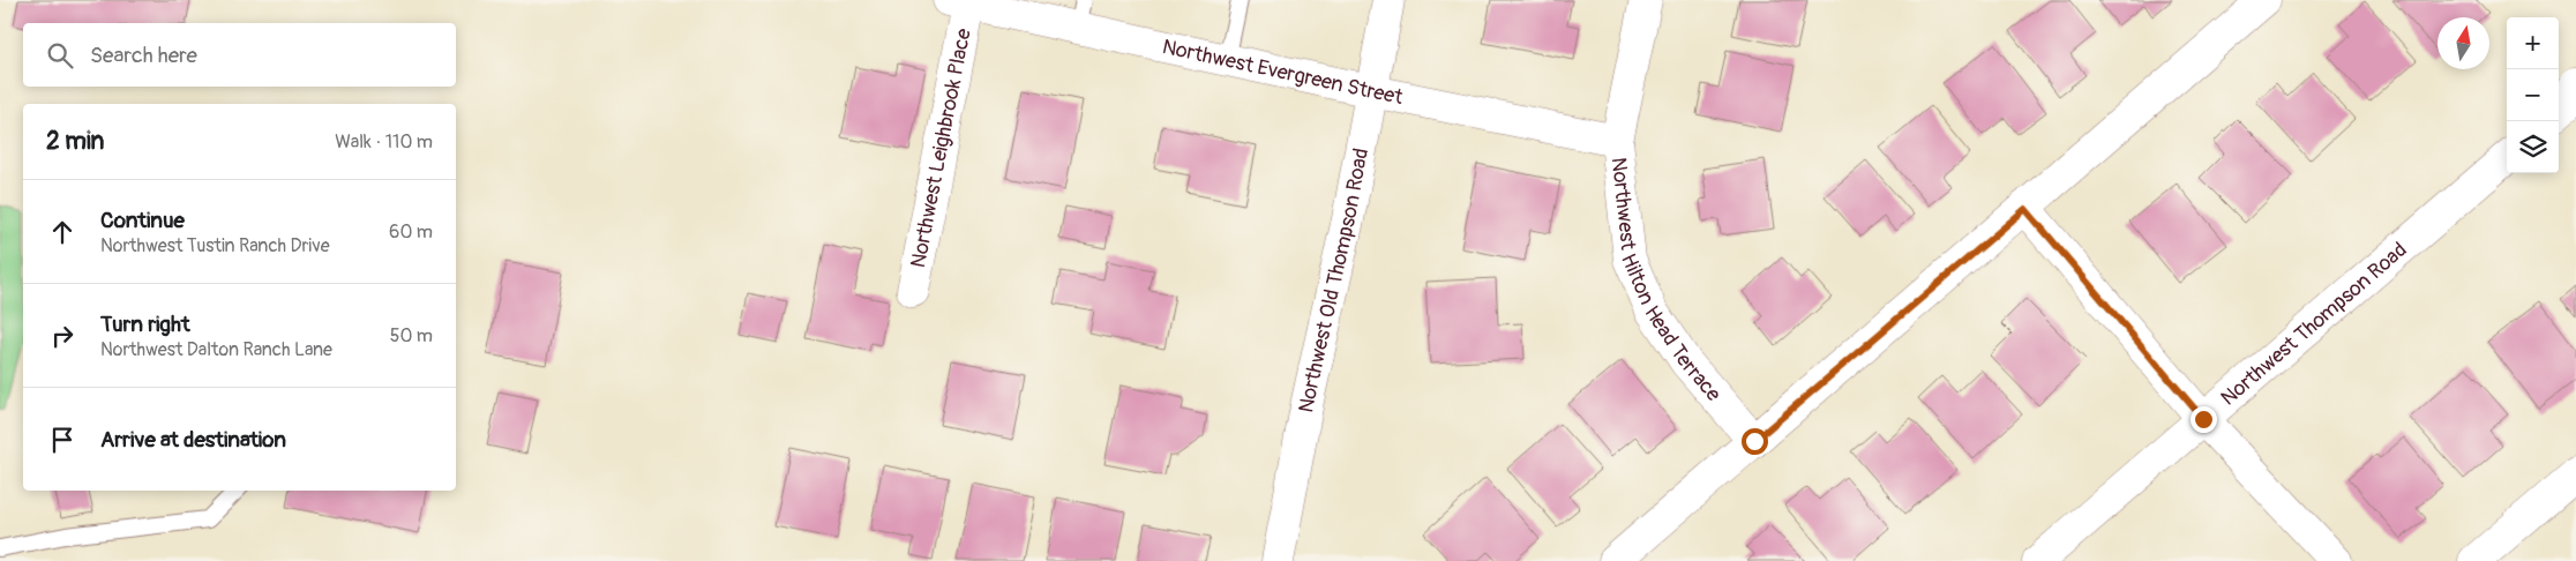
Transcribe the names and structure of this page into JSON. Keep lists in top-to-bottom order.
{
  "streets": {
    "street": [
      "Northwest Evergreen Street",
      "Northwest Leighbrook Place",
      "Northwest Hilton Head Terrace",
      "Northwest Old Thompson Road",
      "Northwest Thompson Road"
    ]
  },
  "crossings": [
    ["Northwest Evergreen Street", "Northwest Leighbrook Place"],
    ["Northwest Evergreen Street", "Northwest Hilton Head Terrace"],
    ["Northwest Evergreen Street", "Northwest Old Thompson Road"]
  ],
  "north": "top",
  "page": {
    "map_buttons": ["+", "−"],
    "search": "Search here",
    "heading": ["2 min", "Walk · 110 m"],
    "list": [
      ["Continue", "Northwest Tustin Ranch Drive", "60 m"],
      ["Turn right", "Northwest Dalton Ranch Lane", "50 m"],
      "Arrive at destination"
    ]
  }
}
